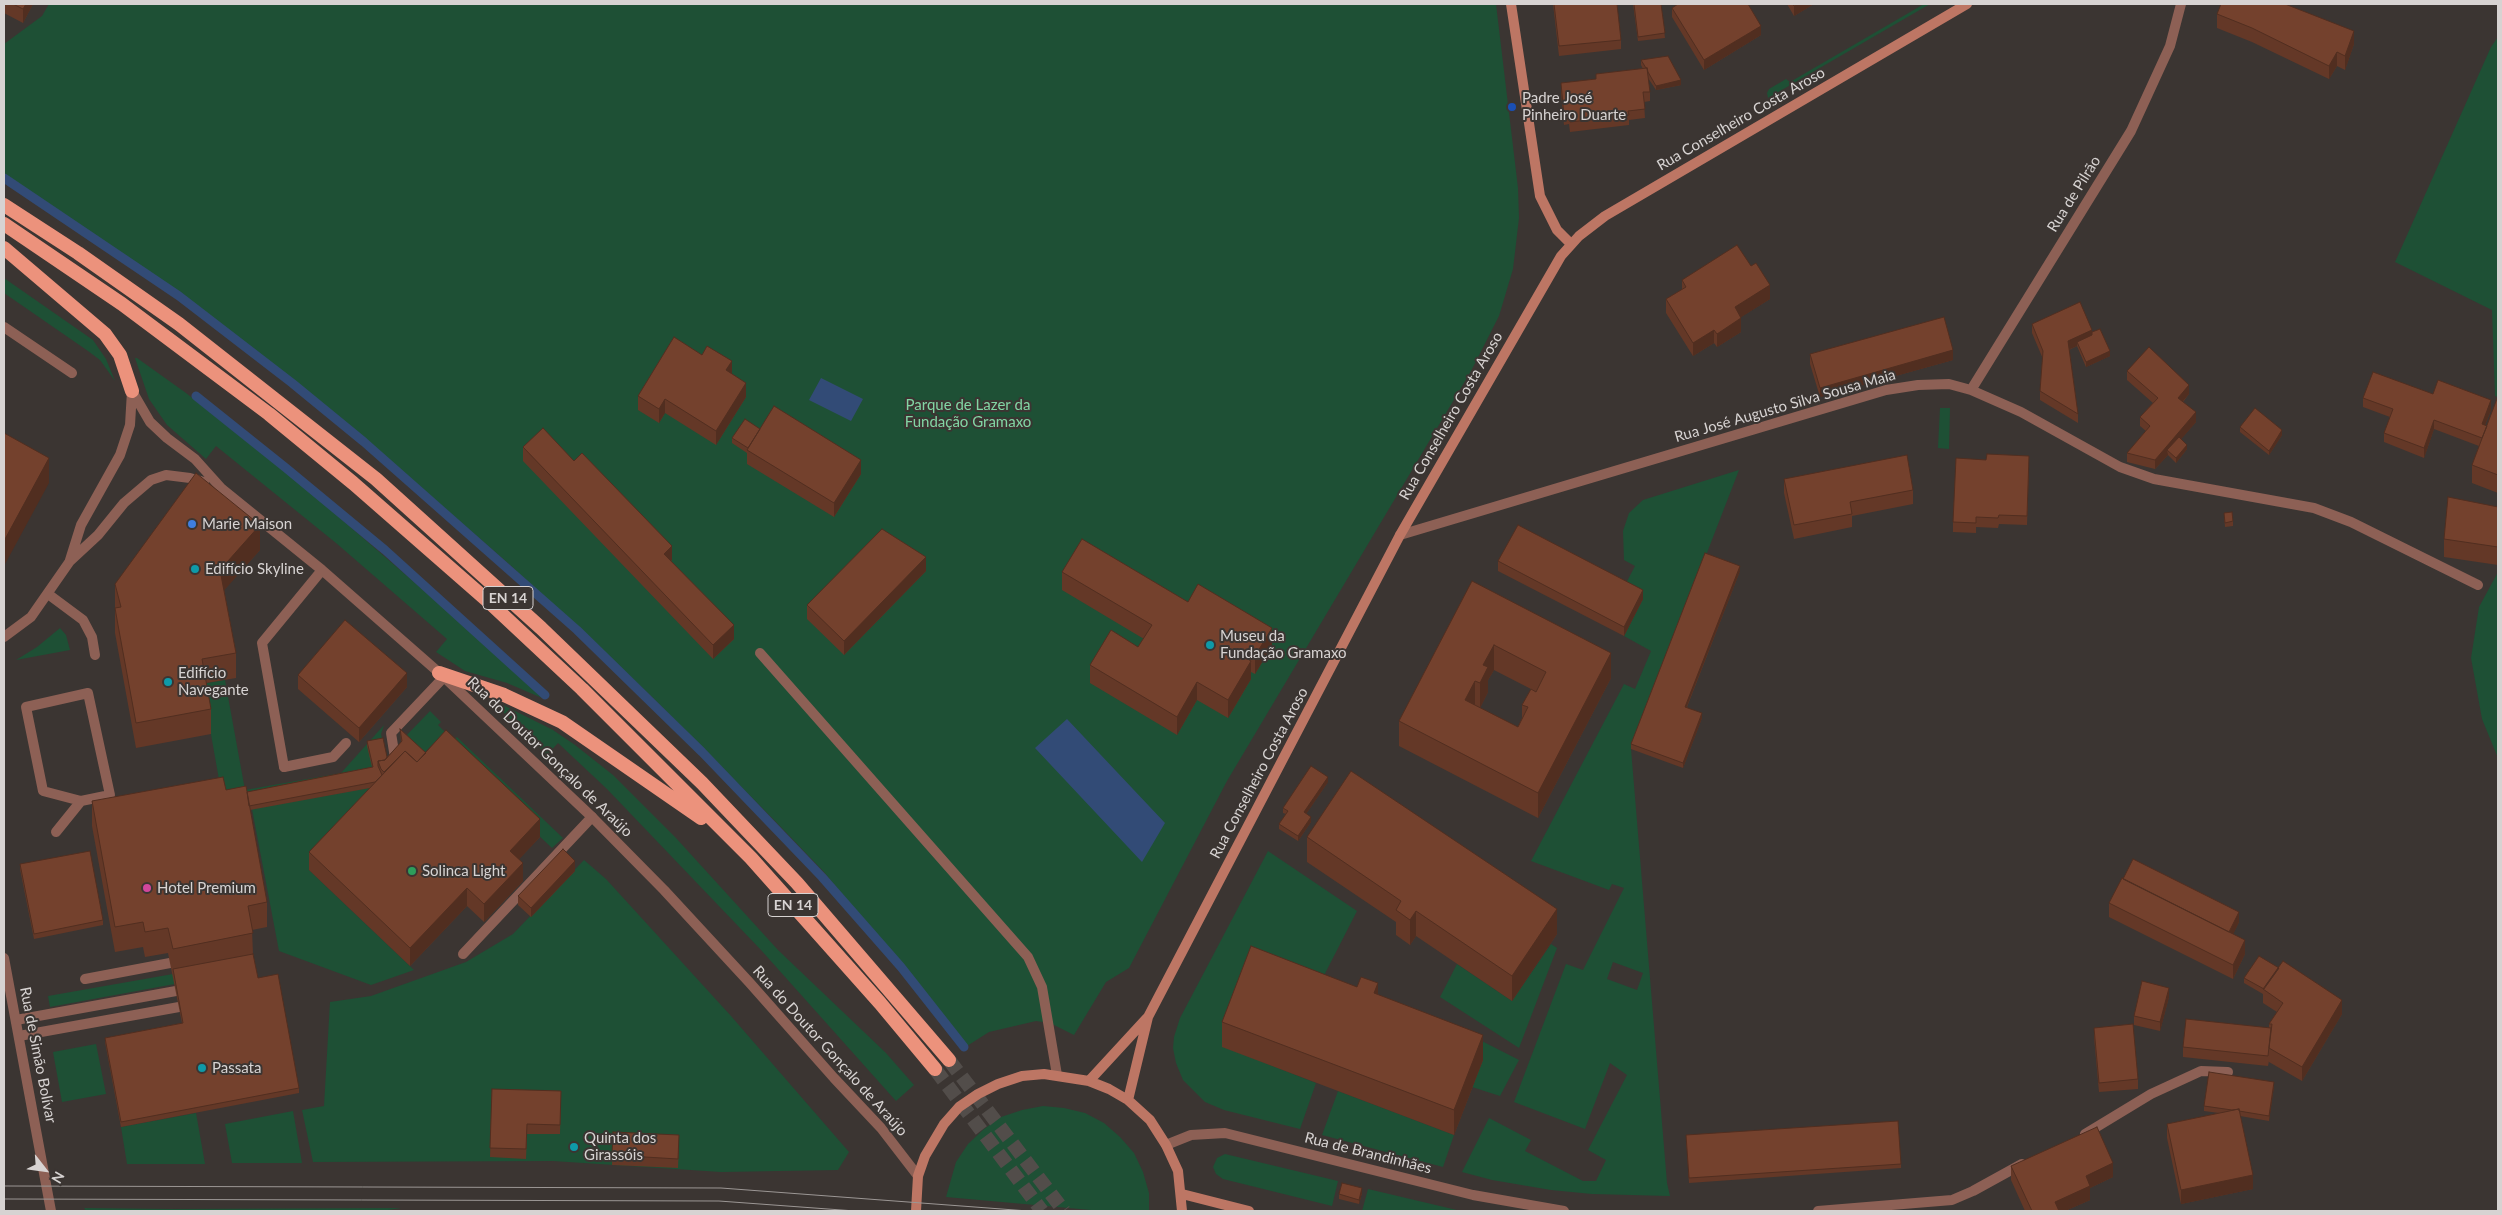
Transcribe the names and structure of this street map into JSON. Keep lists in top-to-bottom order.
{
  "streets": {
    "highway": ["EN 14"],
    "main road": ["Rua Conselheiro Costa Aroso"],
    "street": [
      "Rua de Pilrão",
      "Rua José Augusto Silva Sousa Maia",
      "Rua do Doutor Gonçalo de Araújo",
      "Rua de Simão Bolívar",
      "Rua de Brandinhães"
    ]
  },
  "crossings": [
    ["Rua Conselheiro Costa Aroso", "Rua José Augusto Silva Sousa Maia"],
    ["Rua de Pilrão", "Rua José Augusto Silva Sousa Maia"]
  ],
  "parks": ["Parque de Lazer da Fundação Gramaxo"],
  "places": [
    "Padre José Pinheiro Duarte",
    "Marie Maison",
    "Edifício Skyline",
    "Museu da Fundação Gramaxo",
    "Edifício Navegante",
    "Solinca Light",
    "Hotel Premium",
    "Passata",
    "Quinta dos Girassóis"
  ],
  "north": "bottom right"
}
